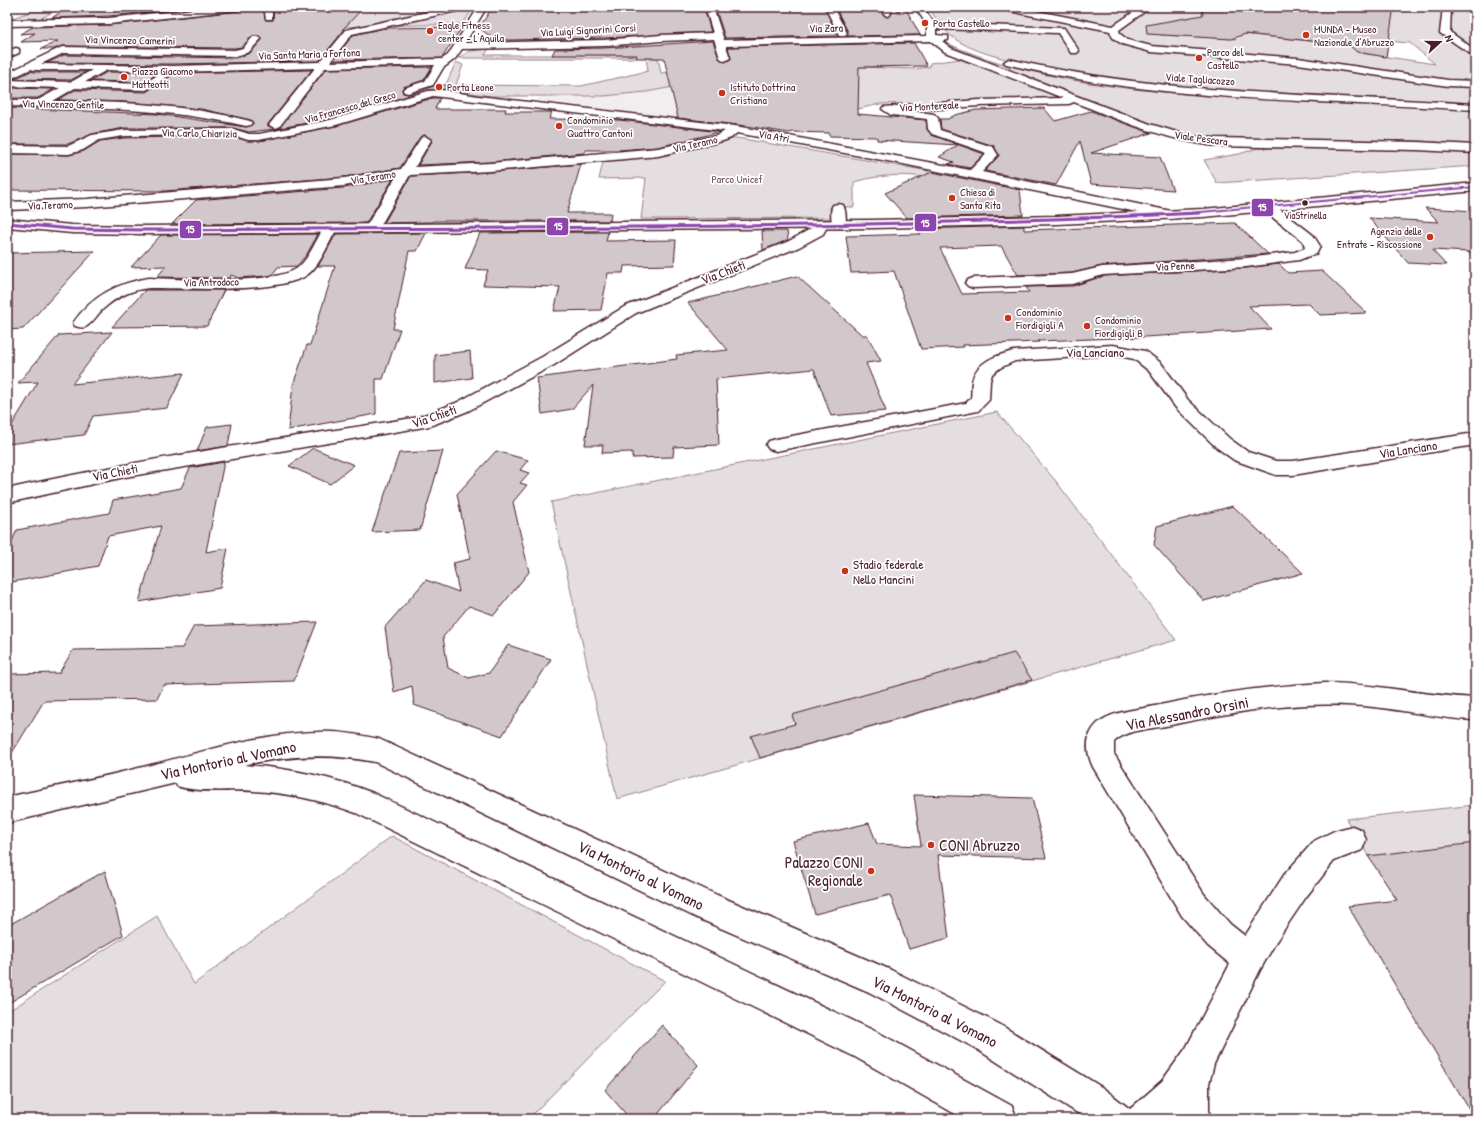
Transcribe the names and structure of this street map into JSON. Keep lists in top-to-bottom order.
{
  "streets": {
    "street": [
      "Via Zara",
      "Via Luigi Signorini Corsi",
      "Via Vincenzo Camerini",
      "Via Santa Maria a Forfona",
      "Viale Tagliacozzo",
      "Via Vincenzo Gentile",
      "Via Montereale",
      "Via Francesco del Greco",
      "Via Carlo Chiarizia",
      "Via Atri",
      "Viale Pescara",
      "Via Teramo",
      "Via Penne",
      "Via Chieti",
      "Via Antrodoco",
      "Via Lanciano",
      "Via Alessandro Orsini",
      "Via Montorio al Vomano"
    ]
  },
  "crossings": [
    ["Via Zara", "Via Luigi Signorini Corsi"],
    ["Via Zara", "Viale Tagliacozzo"],
    ["Via Zara", "Viale Pescara"],
    ["Via Santa Maria a Forfona", "Via Francesco del Greco"],
    ["Viale Tagliacozzo", "Viale Pescara"],
    ["Via Vincenzo Gentile", "Via Francesco del Greco"],
    ["Via Montereale", "Via Atri"],
    ["Via Montereale", "Viale Pescara"],
    ["Via Carlo Chiarizia", "Via Atri"],
    ["Via Atri", "Via Teramo"]
  ],
  "parks": ["Parco Unicef"],
  "places": [
    "Porta Castello",
    "Eagle Fitness center - L'Aquila",
    "MUNDA - Museo Nazionale d’Abruzzo",
    "Parco del Castello",
    "Piazza Giacomo Matteotti",
    "Porta Leone",
    "Istituto Dottrina Cristiana",
    "Condominio Quattro Cantoni",
    "Chiesa di Santa Rita",
    "ViaStrinella",
    "Agenzia delle Entrate - Riscossione",
    "Condominio Fiordigigli A",
    "Condominio Fiordigigli B",
    "Stadio federale Nello Mancini",
    "CONI Abruzzo",
    "Palazzo CONI Regionale"
  ],
  "lines": ["transit line 15"],
  "north": "right"
}
